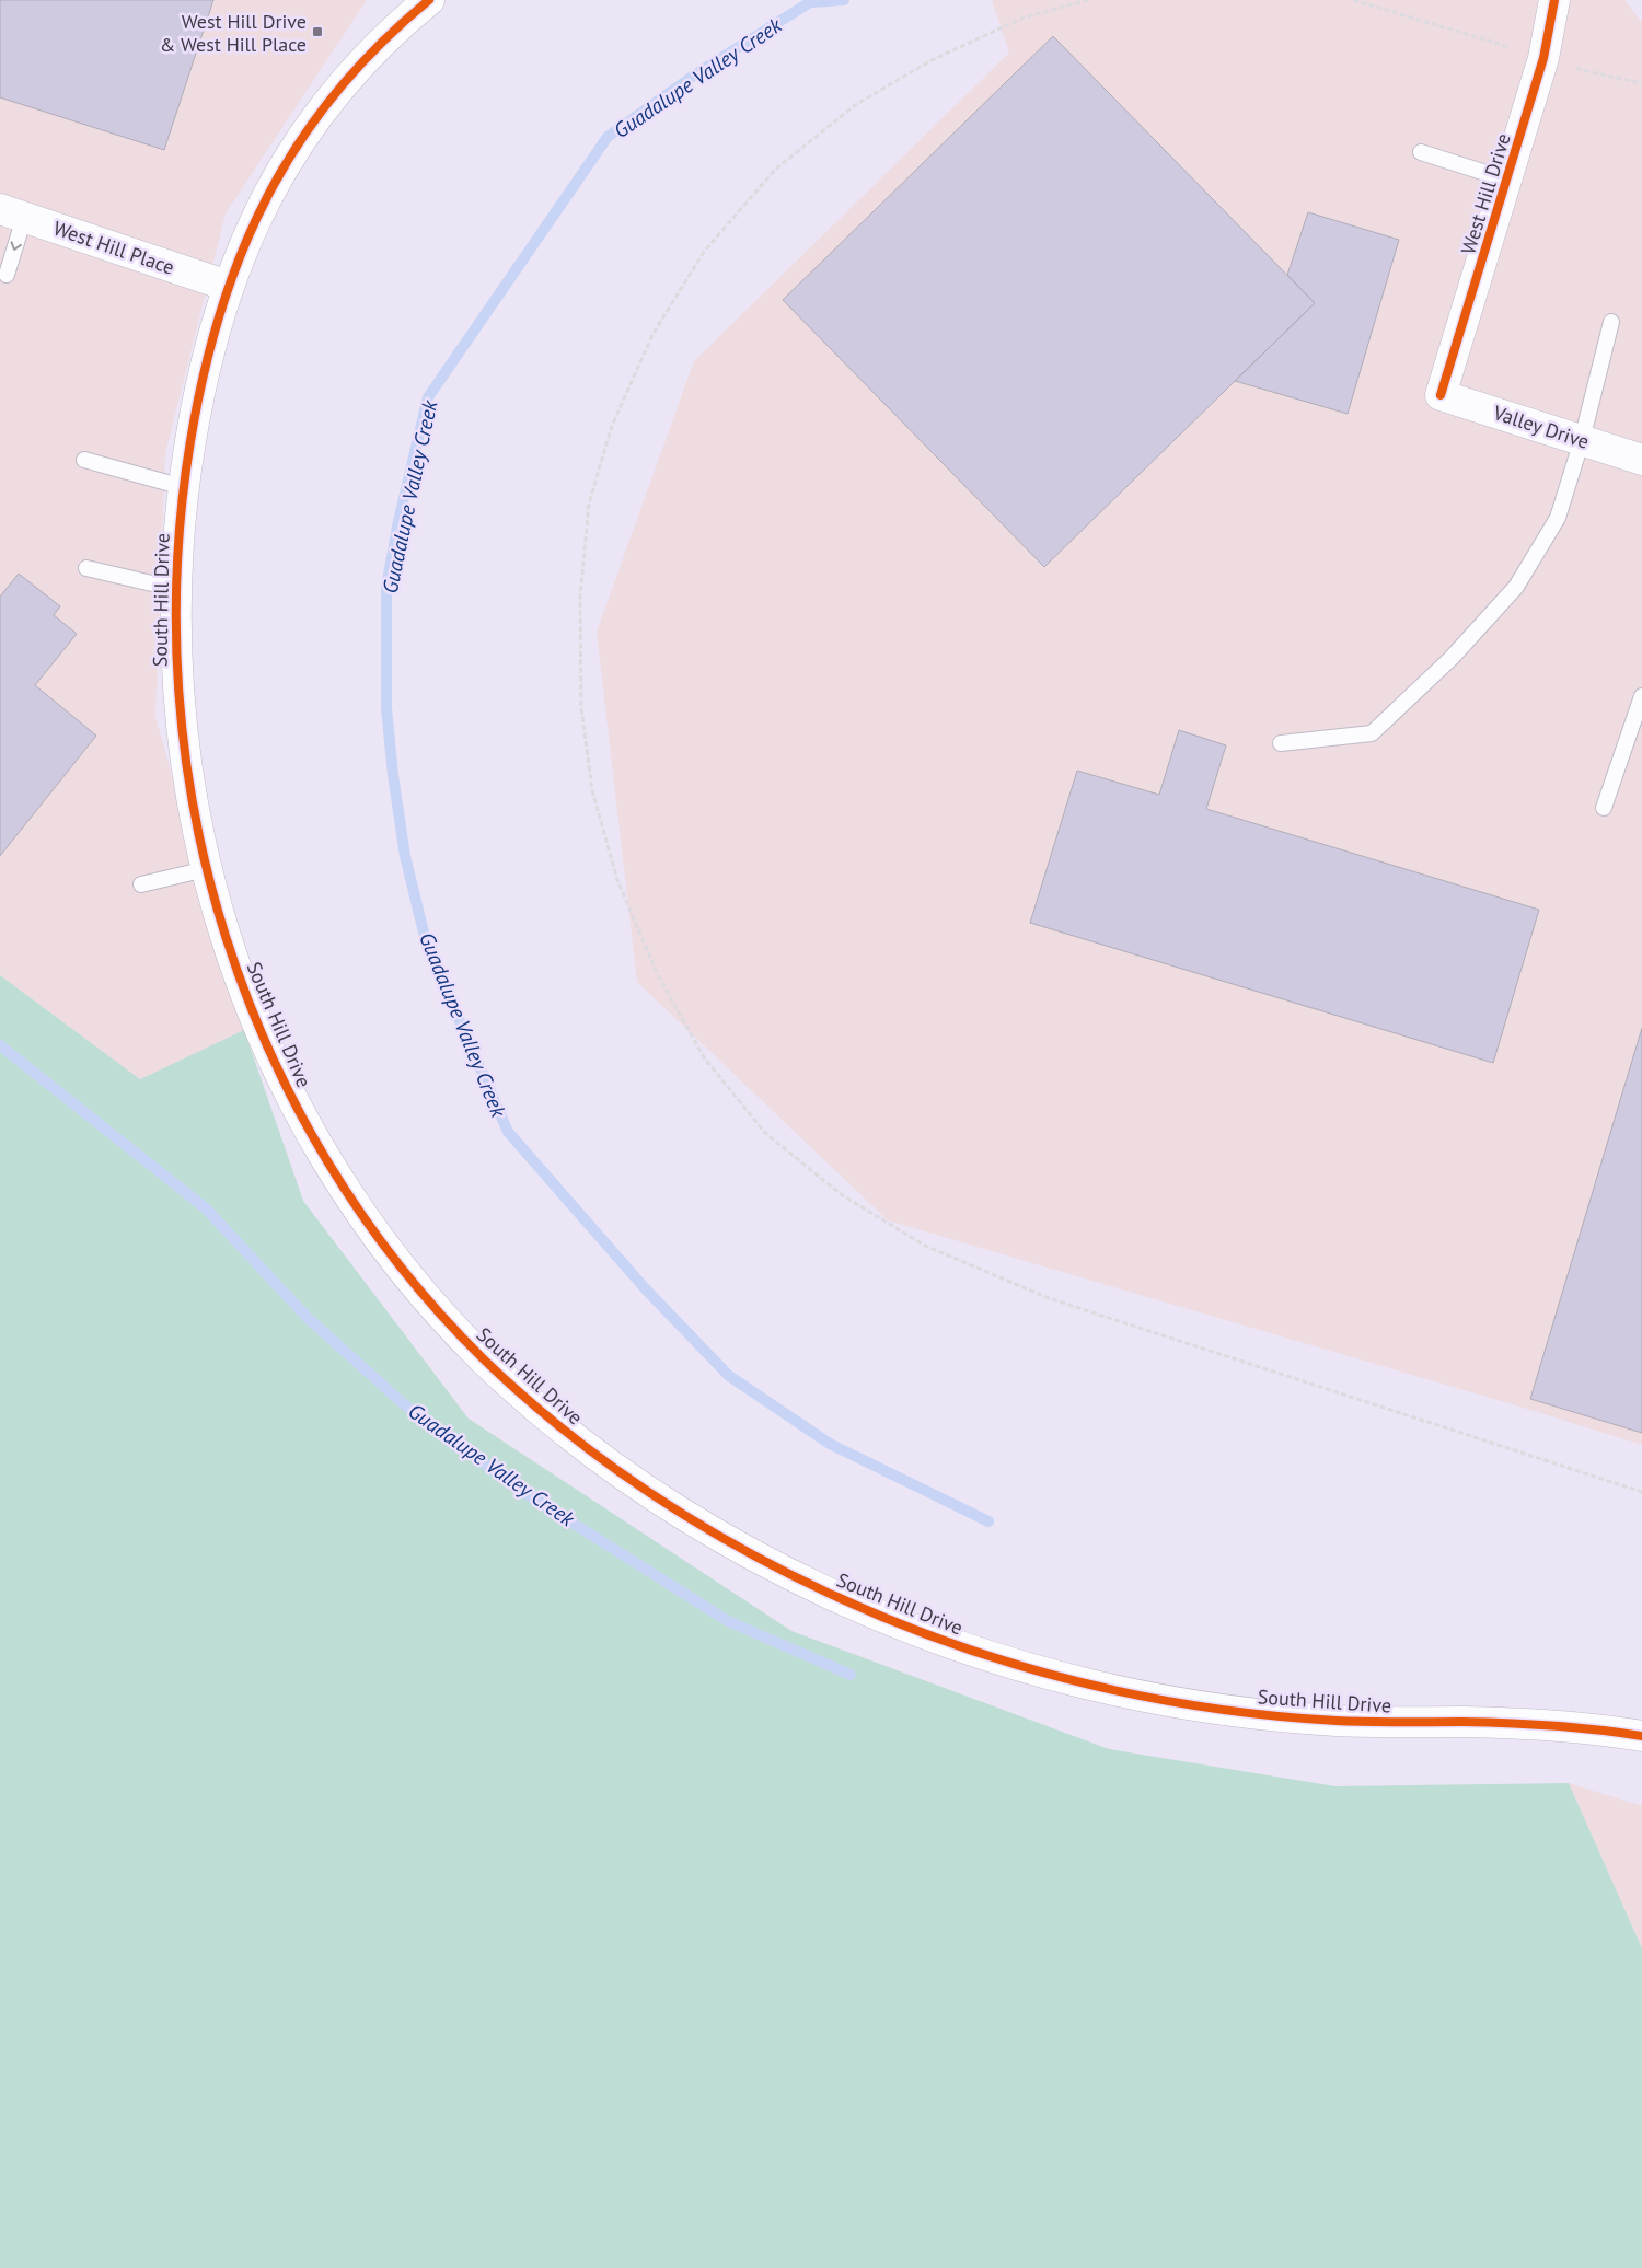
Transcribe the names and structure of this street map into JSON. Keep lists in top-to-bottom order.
{
  "streets": {
    "street": [
      "West Hill Drive",
      "West Hill Place",
      "Valley Drive",
      "South Hill Drive"
    ]
  },
  "crossings": [
    ["West Hill Drive", "Valley Drive"],
    ["West Hill Place", "South Hill Drive"]
  ],
  "water": ["Guadalupe Valley Creek"],
  "places": {
    "transit": ["West Hill Drive & West Hill Place"]
  }
}
